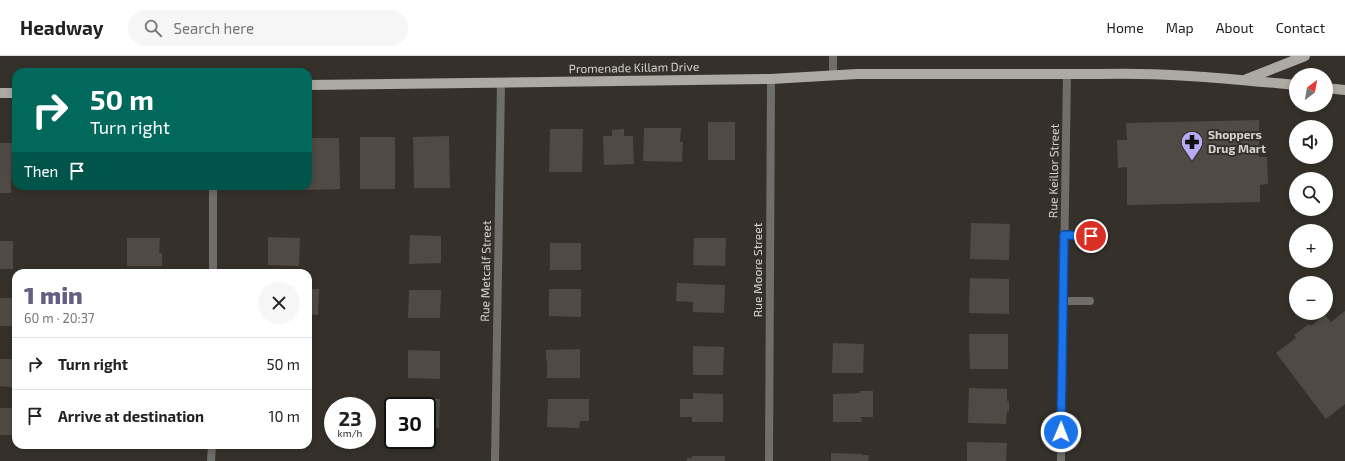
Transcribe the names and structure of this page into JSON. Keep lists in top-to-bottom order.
{
  "streets": {
    "main road": ["Promenade Killam Drive"],
    "street": ["Rue Keillor Street", "Rue Moore Street", "Rue Metcalf Street"]
  },
  "crossings": [
    ["Promenade Killam Drive", "Rue Keillor Street"],
    ["Promenade Killam Drive", "Rue Moore Street"],
    ["Promenade Killam Drive", "Rue Metcalf Street"]
  ],
  "places": {
    "pharmacy": ["Shoppers Drug Mart"]
  },
  "north": "top right",
  "page": {
    "header": "Headway",
    "search": "Search here",
    "nav": [
      "Home",
      "Map",
      "About",
      "Contact"
    ],
    "map_buttons": ["+", "−"],
    "turn": ["50 m", "Turn right"],
    "then": "Then",
    "heading": ["1 min", "60 m · 20:37"],
    "list": [
      {
        "name": "Turn right",
        "value": "50 m"
      },
      {
        "name": "Arrive at destination",
        "value": "10 m"
      }
    ],
    "speed": "23 km/h",
    "limit": "30"
  }
}
